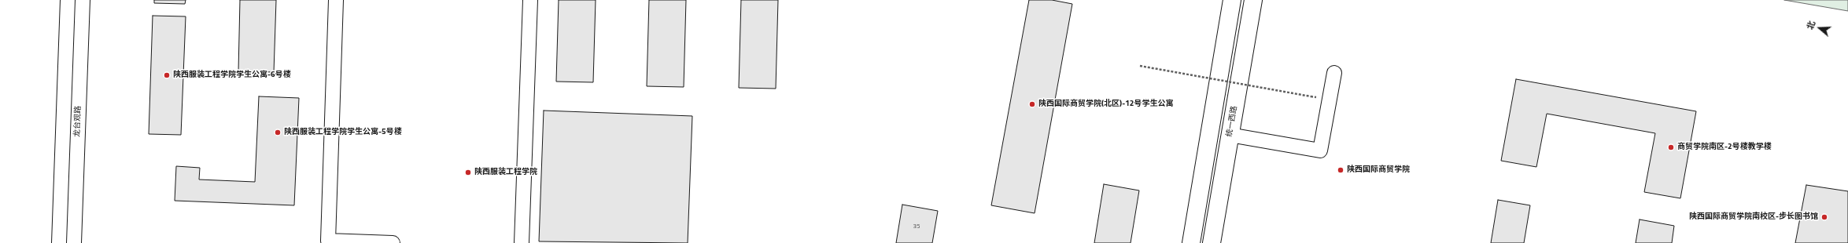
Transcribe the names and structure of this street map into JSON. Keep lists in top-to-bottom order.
{
  "streets": {
    "main road": ["统一西路"],
    "street": ["龙台观路"]
  },
  "places": [
    "陕西服装工程学院学生公寓-6号楼",
    "陕西国际商贸学院(北区)-12号学生公寓",
    "陕西服装工程学院学生公寓-5号楼",
    "商贸学院南区-2号楼教学楼",
    "陕西国际商贸学院",
    "陕西服装工程学院",
    "陕西国际商贸学院南校区-步长图书馆"
  ],
  "house_numbers": ["35"],
  "north": "left"
}
